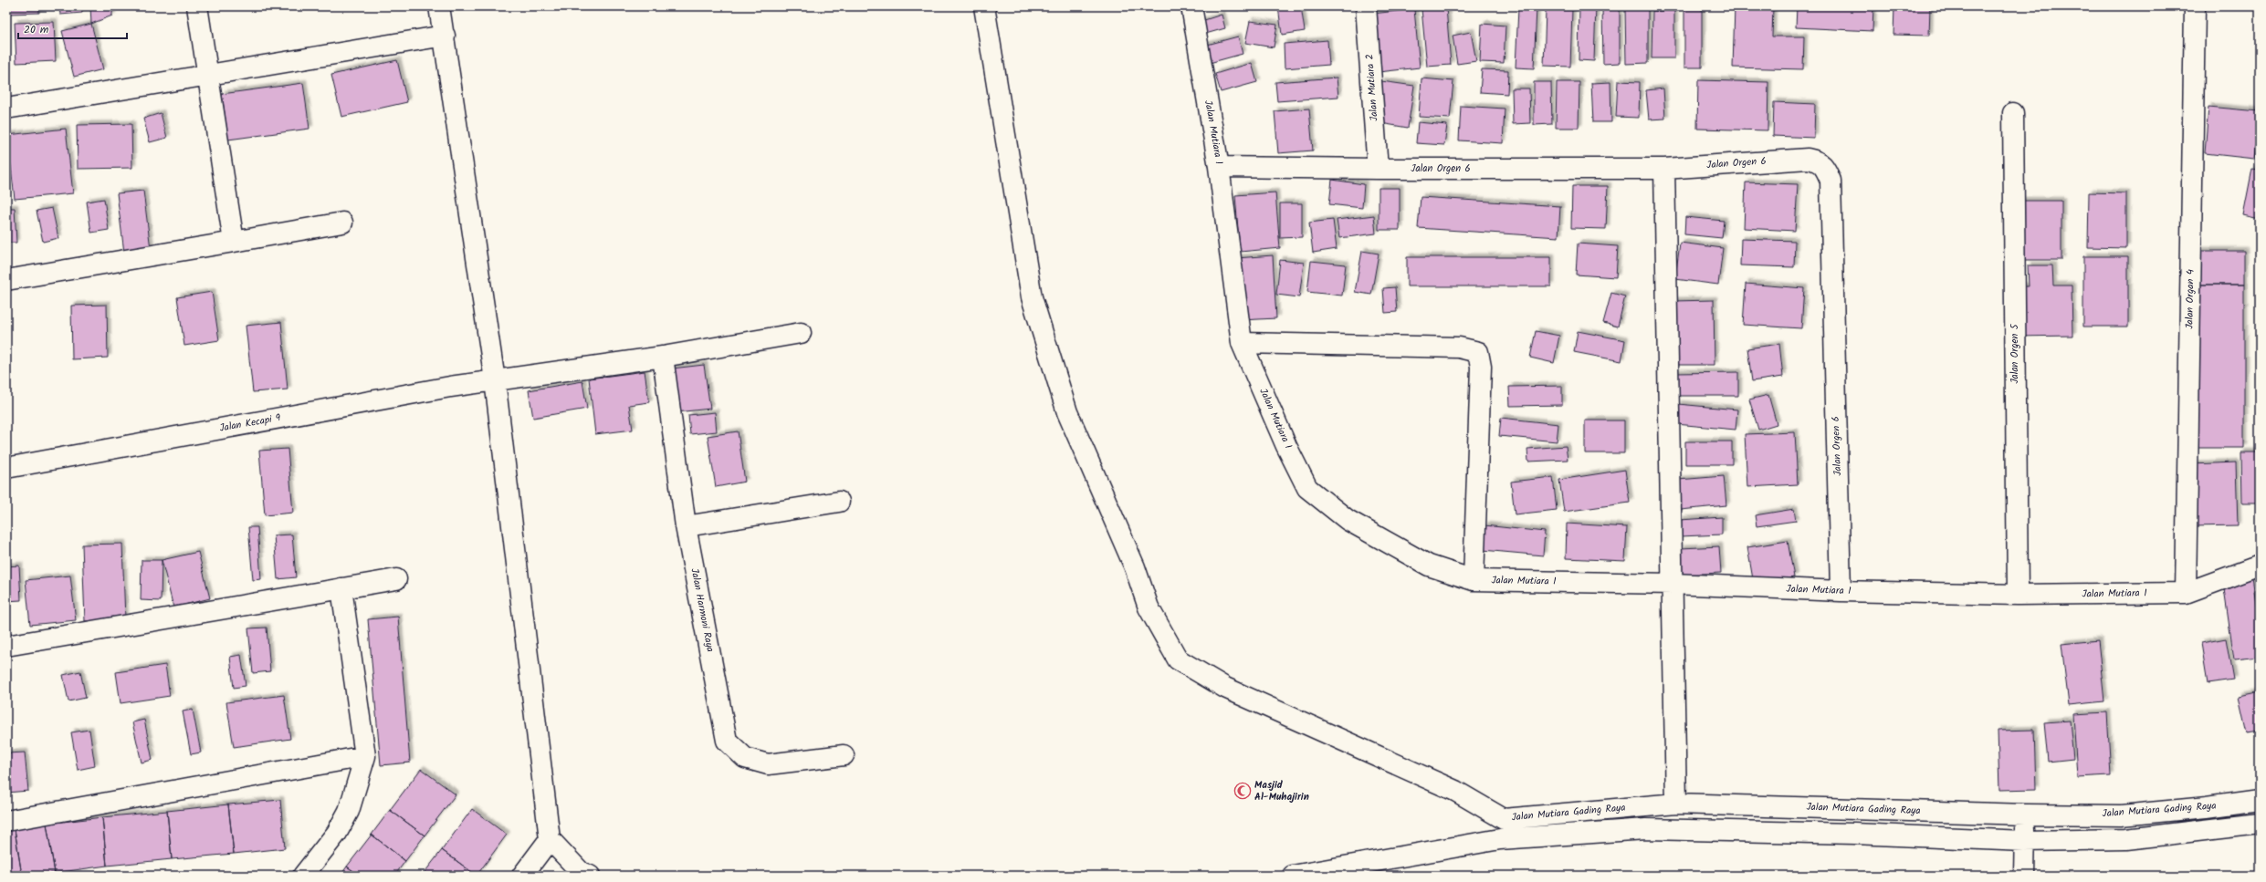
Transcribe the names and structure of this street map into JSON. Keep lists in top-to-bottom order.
{
  "streets": {
    "street": [
      "Jalan Mutiara 2",
      "Jalan Mutiara 1",
      "Jalan Orgen 6",
      "Jalan Organ 4",
      "Jalan Orgen 5",
      "Jalan Kecapi 9",
      "Jalan Harmoni Raya",
      "Jalan Mutiara Gading Raya"
    ]
  },
  "crossings": [
    ["Jalan Mutiara 2", "Jalan Orgen 6"],
    ["Jalan Mutiara 1", "Jalan Orgen 6"],
    ["Jalan Mutiara 1", "Jalan Organ 4"],
    ["Jalan Mutiara 1", "Jalan Orgen 5"],
    ["Jalan Kecapi 9", "Jalan Harmoni Raya"]
  ],
  "places": {
    "mosque": ["Masjid Al-Muhajirin"]
  },
  "scale_bar": "20 m"
}
